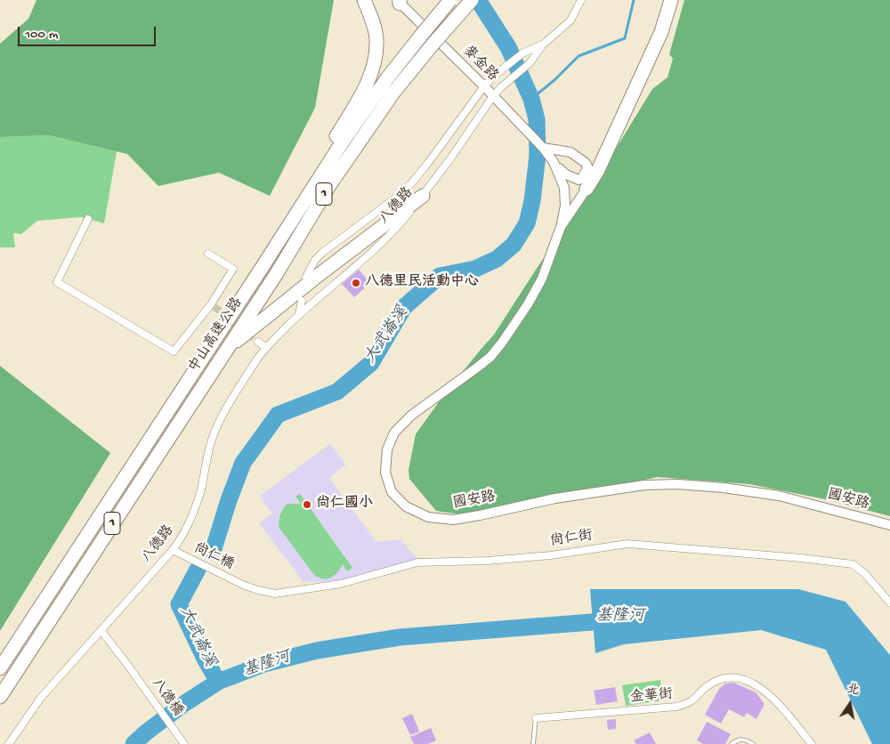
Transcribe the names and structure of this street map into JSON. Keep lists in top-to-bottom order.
{
  "streets": {
    "highway": ["1", "中山高速公路"],
    "street": [
      "麥金路",
      "八德路",
      "國安路",
      "尚仁街",
      "尚仁橋",
      "金華街",
      "八德橋"
    ]
  },
  "crossings": [
    ["麥金路", "八德路"],
    ["麥金路", "國安路"],
    ["八德路", "尚仁橋"],
    ["八德路", "八德橋"],
    ["尚仁街", "尚仁橋"]
  ],
  "water": ["大武崙溪", "基隆河"],
  "places": ["八德里民活動中心", "尚仁國小"],
  "scale_bar": "100 m",
  "north": "top"
}
